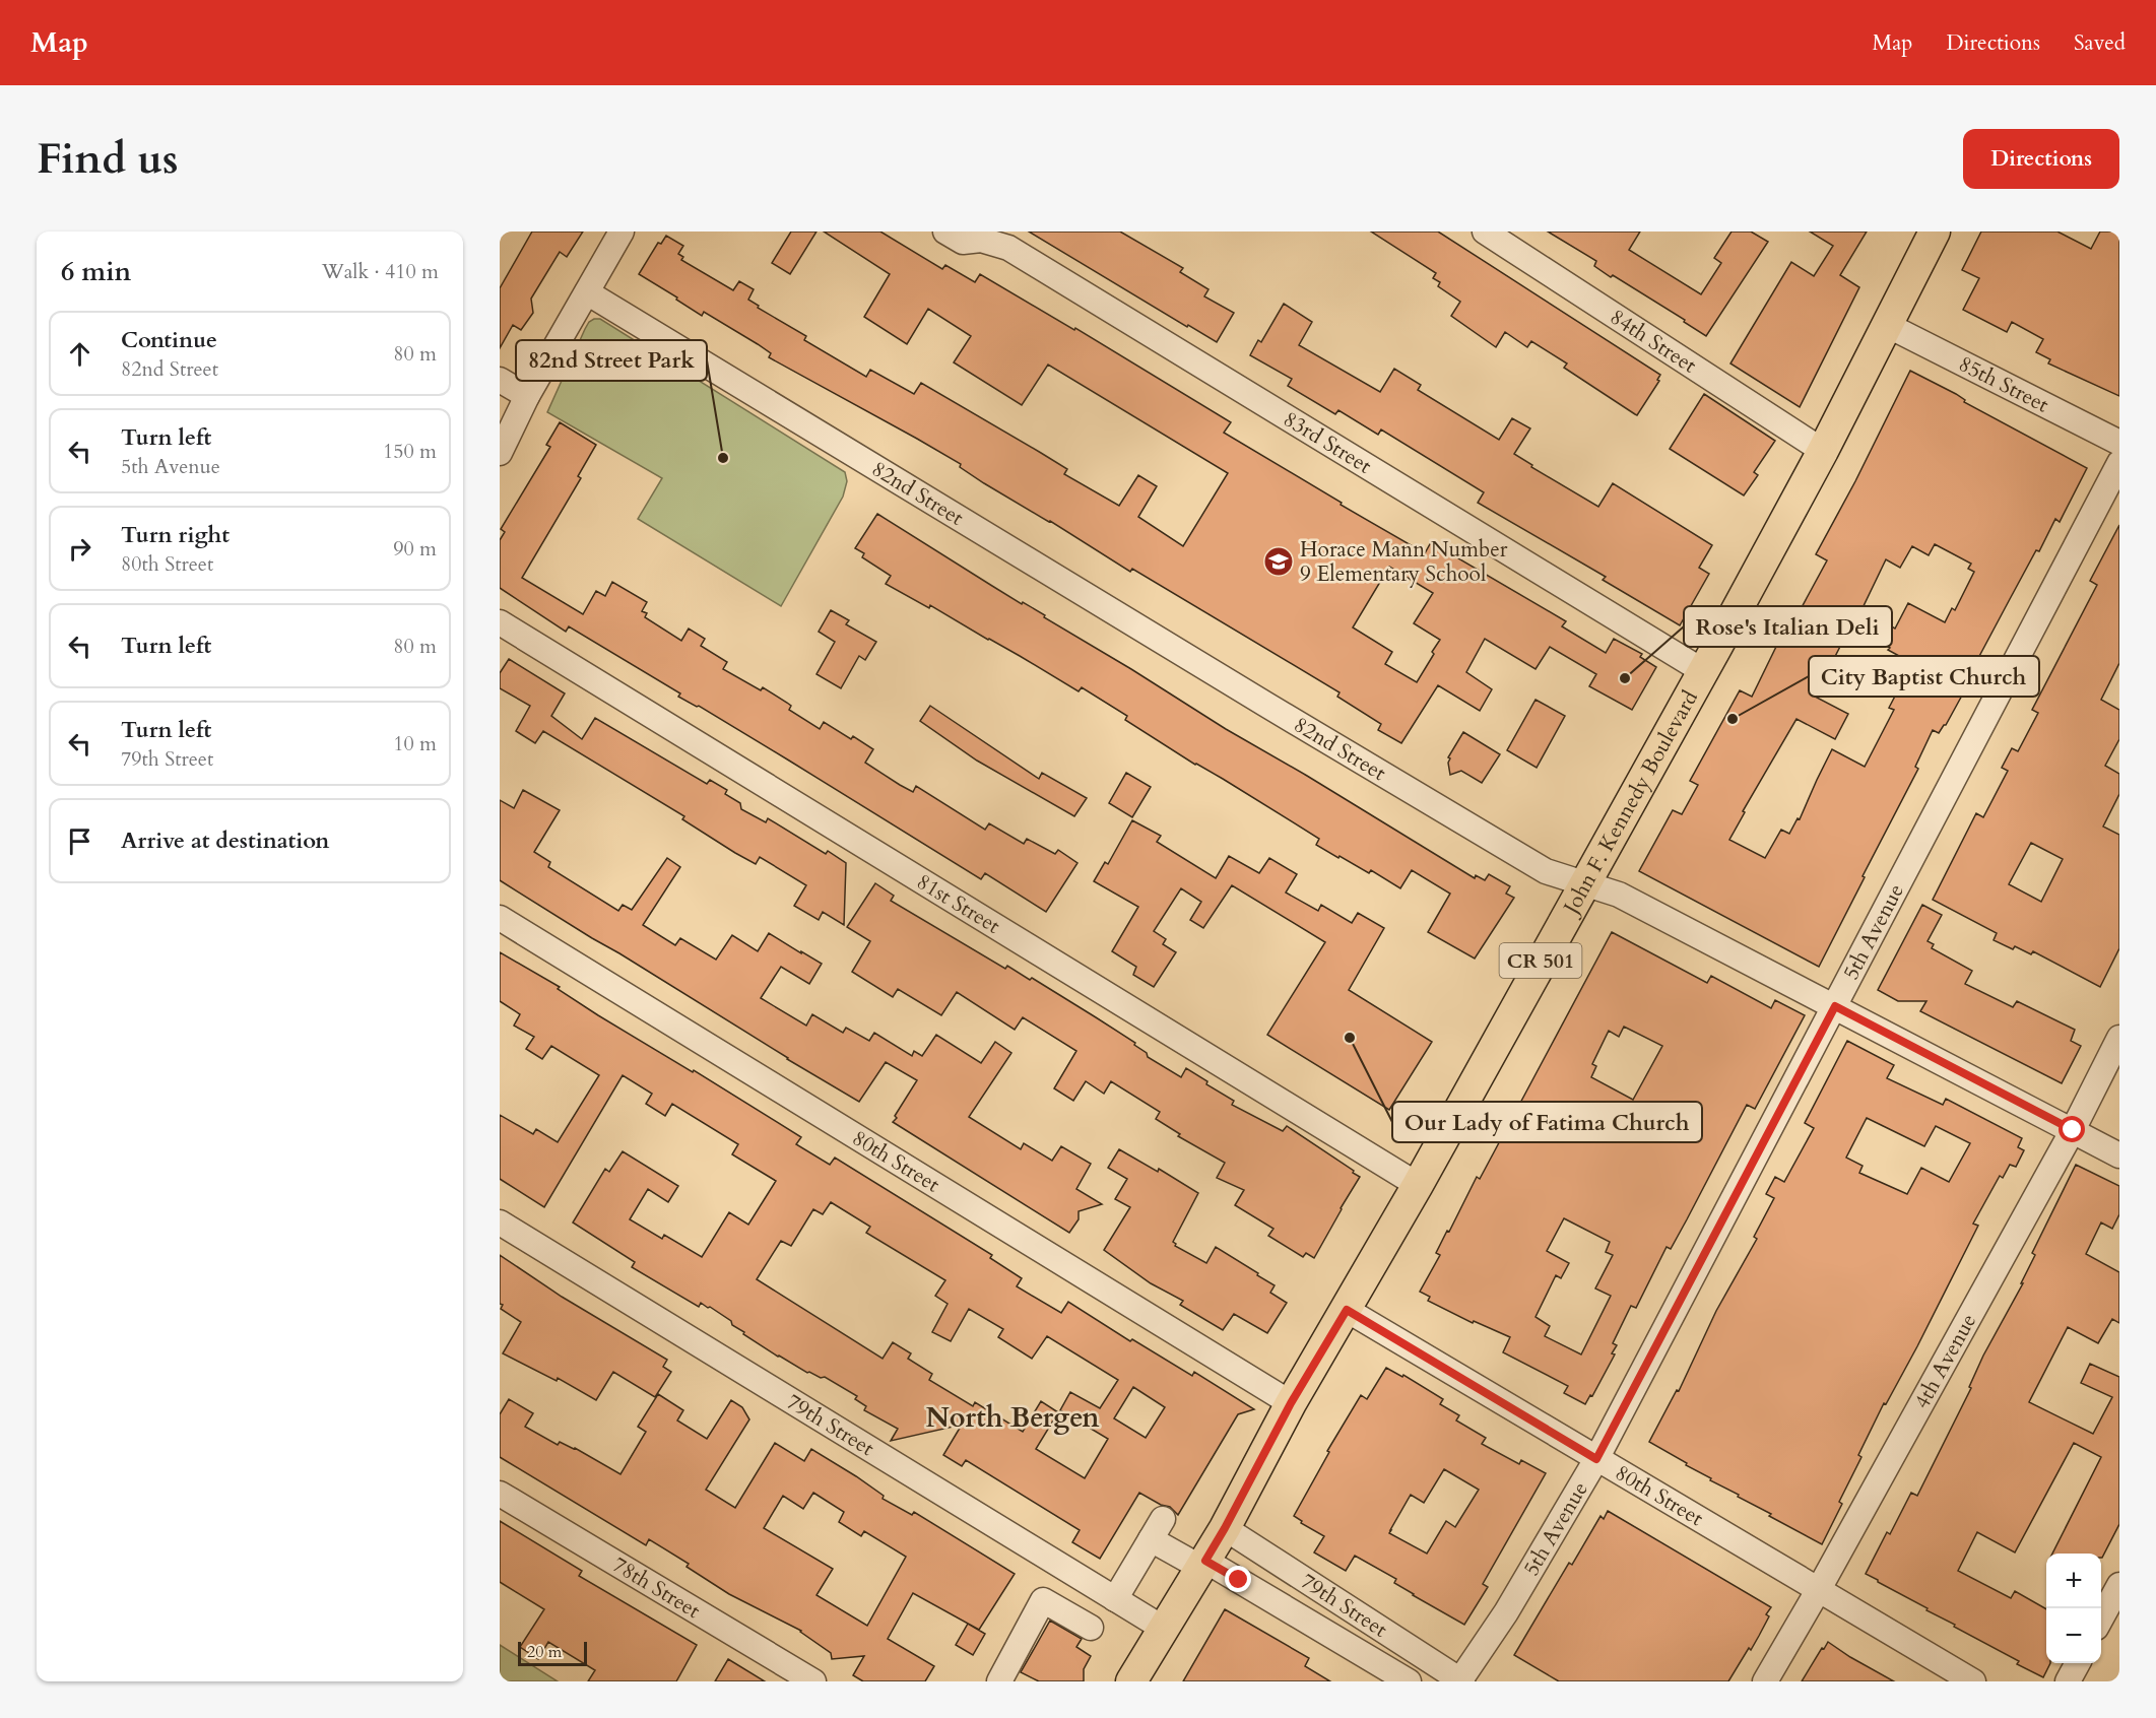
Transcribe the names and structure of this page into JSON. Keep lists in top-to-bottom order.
{
  "streets": {
    "main road": ["John F. Kennedy Boulevard", "CR 501"],
    "street": [
      "84th Street",
      "85th Street",
      "83rd Street",
      "82nd Street",
      "81st Street",
      "5th Avenue",
      "80th Street",
      "4th Avenue",
      "79th Street",
      "78th Street"
    ]
  },
  "crossings": [
    ["84th Street", "John F. Kennedy Boulevard"],
    ["85th Street", "John F. Kennedy Boulevard"],
    ["83rd Street", "John F. Kennedy Boulevard"],
    ["82nd Street", "John F. Kennedy Boulevard"],
    ["82nd Street", "5th Avenue"],
    ["82nd Street", "4th Avenue"],
    ["John F. Kennedy Boulevard", "81st Street"],
    ["John F. Kennedy Boulevard", "80th Street"],
    ["John F. Kennedy Boulevard", "79th Street"],
    ["5th Avenue", "80th Street"],
    ["5th Avenue", "79th Street"],
    ["80th Street", "4th Avenue"]
  ],
  "districts": ["North Bergen"],
  "places": {
    "other": [
      "82nd Street Park",
      "Rose's Italian Deli",
      "City Baptist Church",
      "Our Lady of Fatima Church"
    ],
    "school or university": ["Horace Mann Number 9 Elementary School"]
  },
  "scale_bar": "20 m",
  "page": {
    "header": "Map",
    "nav": ["Map", "Directions", "Saved"],
    "buttons": "Directions",
    "title": "Find us",
    "heading": ["6 min", "Walk · 410 m"],
    "list": [
      ["Continue", "82nd Street", "80 m"],
      ["Turn left", "5th Avenue", "150 m"],
      ["Turn right", "80th Street", "90 m"],
      ["Turn left", "80 m"],
      ["Turn left", "79th Street", "10 m"],
      "Arrive at destination"
    ],
    "map_buttons": ["+", "−"],
    "scale": "20 m"
  }
}
